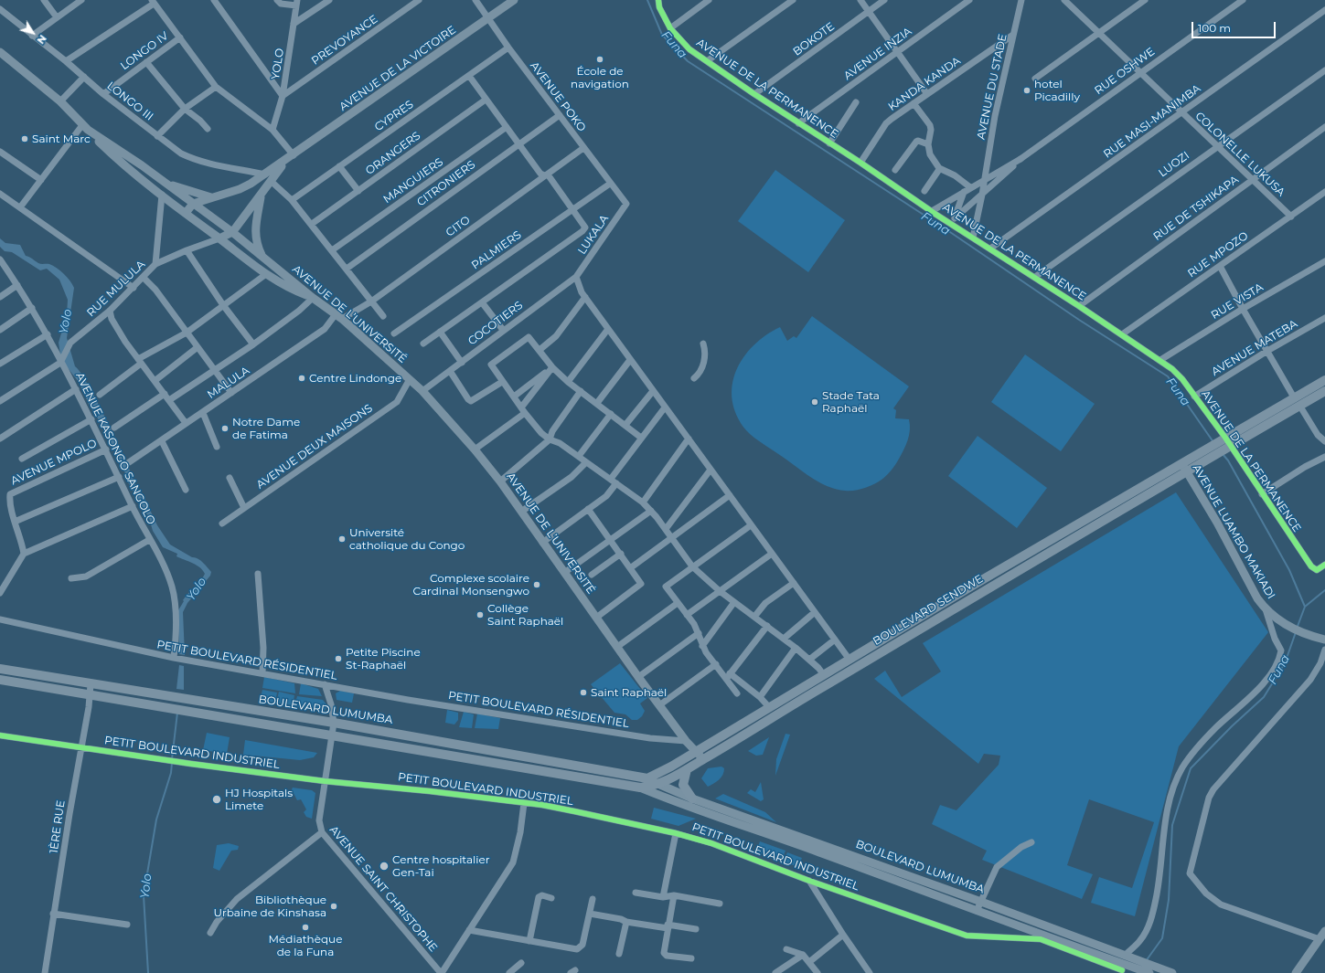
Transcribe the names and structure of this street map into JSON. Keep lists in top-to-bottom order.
{
  "streets": {
    "highway": ["BOULEVARD SENDWE", "BOULEVARD LUMUMBA"],
    "main road": ["AVENUE DE LA VICTOIRE", "AVENUE DE L’UNIVERSITÉ", "AVENUE LUAMBO MAKIADI"],
    "street": [
      "BOKOTE",
      "PREVOYANCE",
      "LONGO IV",
      "AVENUE INZIA",
      "YOLO",
      "RUE OSHWE",
      "KANDA KANDA",
      "AVENUE DU STADE",
      "AVENUE DE LA PERMANENCE",
      "AVENUE POKO",
      "LONGO III",
      "CYPRES",
      "RUE MASI-MANIMBA",
      "ORANGERS",
      "COLONELLE LUKUSA",
      "LUOZI",
      "MANGUIERS",
      "CITRONIERS",
      "RUE DE TSHIKAPA",
      "CITO",
      "LUKALA",
      "PALMIERS",
      "RUE MPOZO",
      "RUE MULULA",
      "RUE VISTA",
      "COCOTIERS",
      "AVENUE MATEBA",
      "MALULA",
      "AVENUE DEUX MAISONS",
      "AVENUE KASONGO SANGOLO",
      "AVENUE MPOLO",
      "PETIT BOULEVARD RÉSIDENTIEL",
      "PETIT BOULEVARD INDUSTRIEL",
      "1ÈRE RUE",
      "AVENUE SAINT CHRISTOPHE"
    ]
  },
  "crossings": [
    ["BOKOTE", "AVENUE DE LA PERMANENCE"],
    ["PREVOYANCE", "YOLO"],
    ["LONGO IV", "LONGO III"],
    ["AVENUE INZIA", "AVENUE DE LA PERMANENCE"],
    ["AVENUE DE LA VICTOIRE", "AVENUE POKO"],
    ["AVENUE DE LA VICTOIRE", "LONGO III"],
    ["AVENUE DE LA VICTOIRE", "AVENUE DE L’UNIVERSITÉ"],
    ["RUE OSHWE", "COLONELLE LUKUSA"],
    ["KANDA KANDA", "AVENUE DU STADE"],
    ["KANDA KANDA", "AVENUE DE LA PERMANENCE"],
    ["AVENUE DU STADE", "AVENUE DE LA PERMANENCE"],
    ["AVENUE DE LA PERMANENCE", "RUE MASI-MANIMBA"],
    ["AVENUE DE LA PERMANENCE", "LUOZI"],
    ["AVENUE DE LA PERMANENCE", "RUE DE TSHIKAPA"],
    ["AVENUE DE LA PERMANENCE", "RUE MPOZO"],
    ["AVENUE DE LA PERMANENCE", "RUE VISTA"],
    ["AVENUE DE LA PERMANENCE", "AVENUE MATEBA"],
    ["AVENUE POKO", "CYPRES"],
    ["AVENUE POKO", "CITRONIERS"],
    ["AVENUE POKO", "CITO"],
    ["AVENUE POKO", "LUKALA"],
    ["AVENUE POKO", "PALMIERS"],
    ["RUE MASI-MANIMBA", "COLONELLE LUKUSA"],
    ["COLONELLE LUKUSA", "LUOZI"],
    ["COLONELLE LUKUSA", "RUE DE TSHIKAPA"],
    ["COLONELLE LUKUSA", "RUE MPOZO"],
    ["CITO", "AVENUE DE L’UNIVERSITÉ"],
    ["CITO", "MALULA"],
    ["LUKALA", "COCOTIERS"],
    ["RUE MULULA", "AVENUE KASONGO SANGOLO"],
    ["AVENUE DE L’UNIVERSITÉ", "COCOTIERS"],
    ["AVENUE DE L’UNIVERSITÉ", "MALULA"],
    ["AVENUE DE L’UNIVERSITÉ", "AVENUE DEUX MAISONS"],
    ["AVENUE DE L’UNIVERSITÉ", "BOULEVARD SENDWE"],
    ["AVENUE DE L’UNIVERSITÉ", "PETIT BOULEVARD RÉSIDENTIEL"],
    ["AVENUE KASONGO SANGOLO", "AVENUE MPOLO"],
    ["AVENUE KASONGO SANGOLO", "PETIT BOULEVARD RÉSIDENTIEL"],
    ["AVENUE LUAMBO MAKIADI", "BOULEVARD SENDWE"],
    ["BOULEVARD SENDWE", "BOULEVARD LUMUMBA"],
    ["PETIT BOULEVARD RÉSIDENTIEL", "AVENUE SAINT CHRISTOPHE"],
    ["BOULEVARD LUMUMBA", "PETIT BOULEVARD INDUSTRIEL"],
    ["BOULEVARD LUMUMBA", "1ÈRE RUE"],
    ["BOULEVARD LUMUMBA", "AVENUE SAINT CHRISTOPHE"],
    ["PETIT BOULEVARD INDUSTRIEL", "1ÈRE RUE"],
    ["PETIT BOULEVARD INDUSTRIEL", "AVENUE SAINT CHRISTOPHE"]
  ],
  "water": ["Funa", "Yolo"],
  "places": [
    "École de navigation",
    "hotel Picadilly",
    "Saint Marc",
    "Centre Lindonge",
    "Stade Tata Raphaël",
    "Notre Dame de Fatima",
    "Université catholique du Congo",
    "Complexe scolaire Cardinal Monsengwo",
    "Collège Saint Raphaël",
    "Petite Piscine St-Raphaël",
    "Saint Raphaël",
    "HJ Hospitals Limete",
    "Centre hospitalier Gen-Tai",
    "Bibliothèque Urbaine de Kinshasa",
    "Médiathèque de la Funa"
  ],
  "scale_bar": "100 m",
  "north": "bottom right"
}
